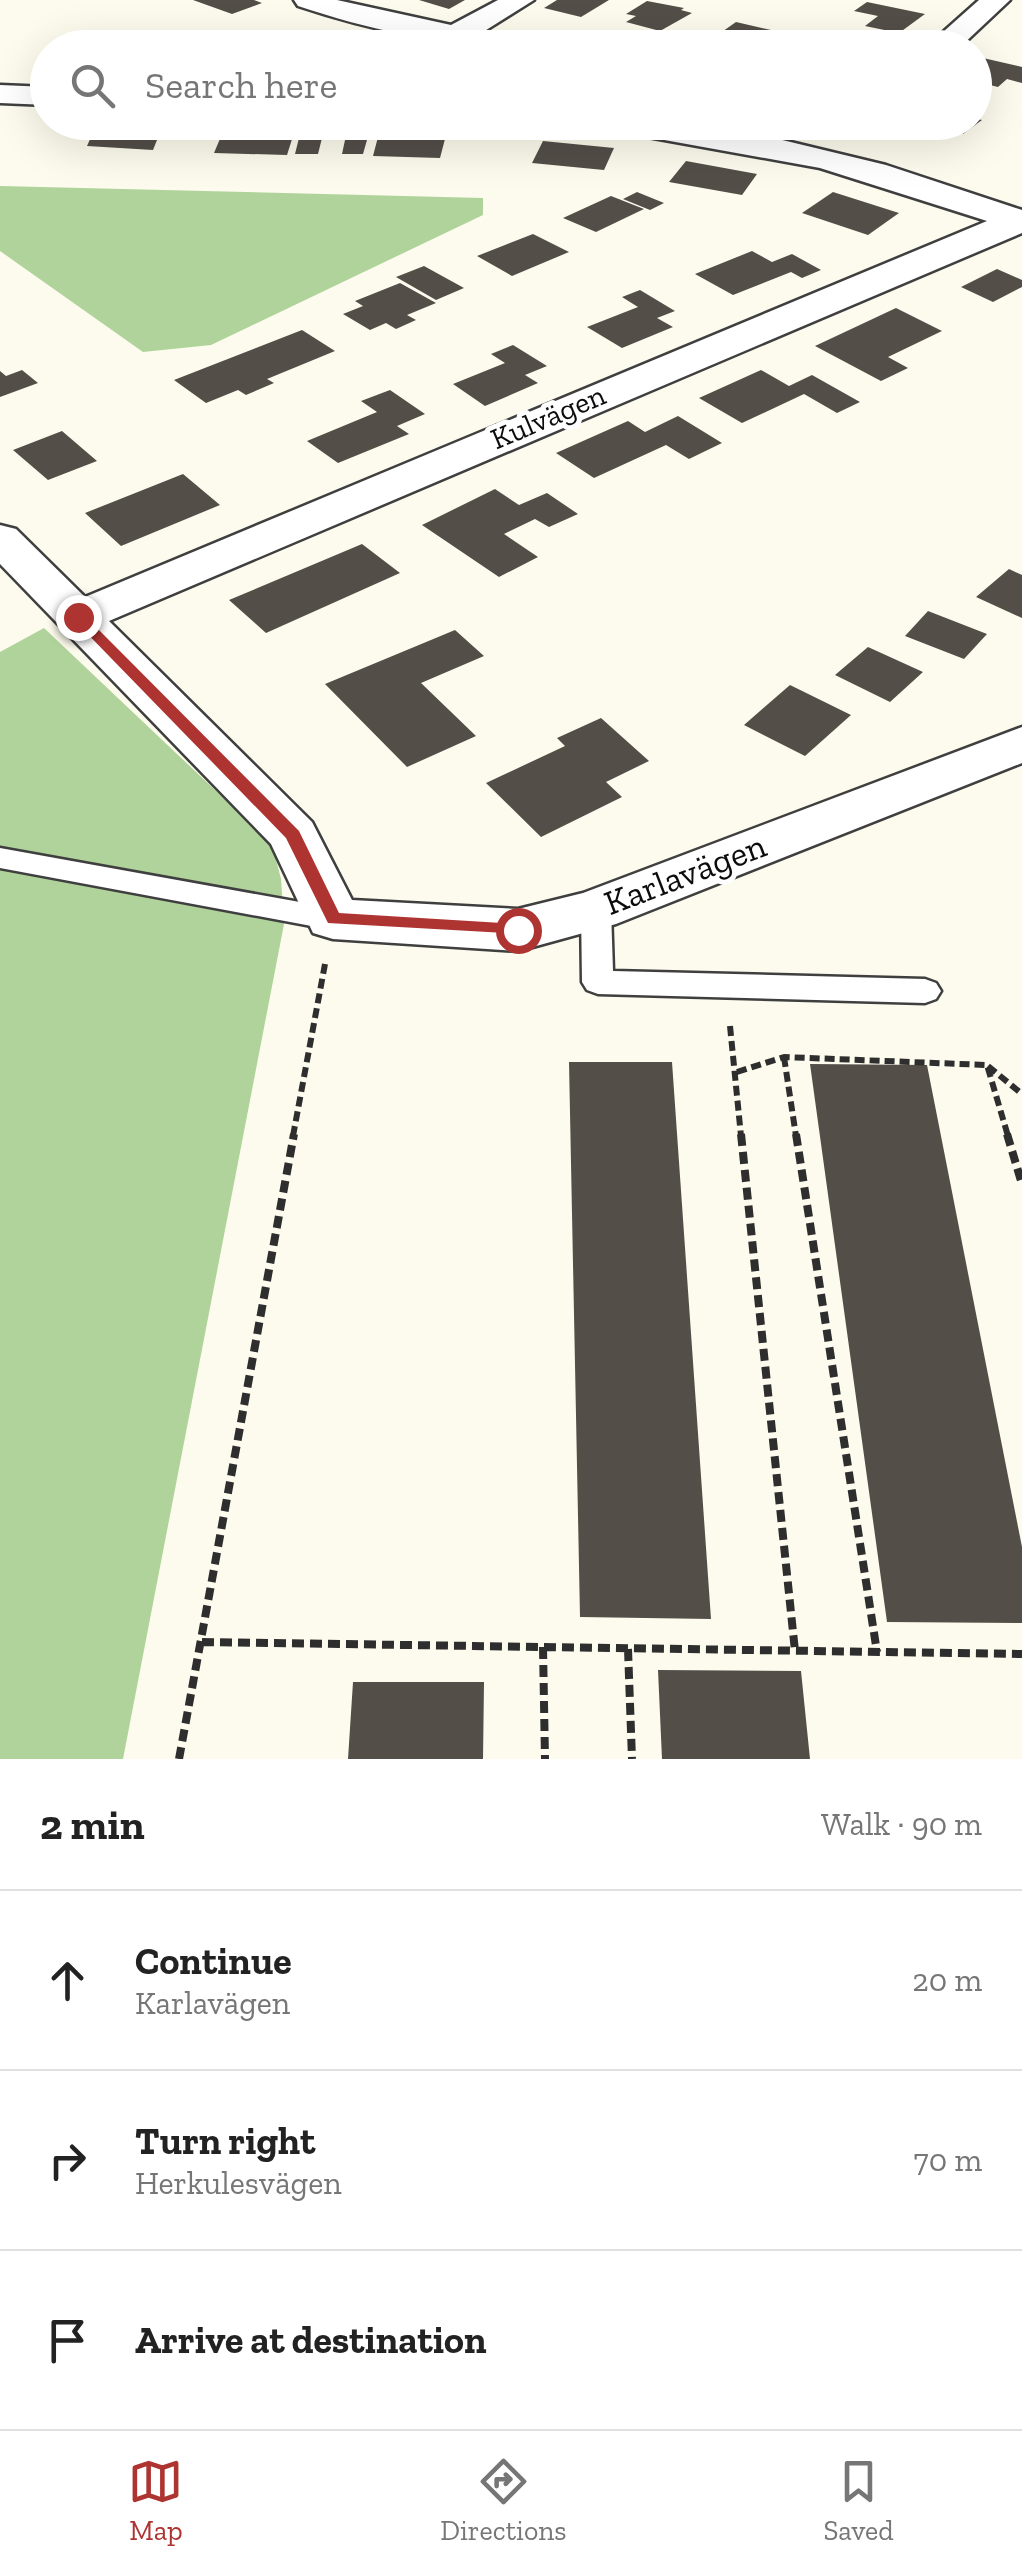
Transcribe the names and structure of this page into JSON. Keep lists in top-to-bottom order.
{
  "streets": {
    "street": ["Kulvägen", "Karlavägen"]
  },
  "page": {
    "search": "Search here",
    "heading": ["2 min", "Walk · 90 m"],
    "list": [
      ["Continue", "Karlavägen", "20 m"],
      ["Turn right", "Herkulesvägen", "70 m"],
      "Arrive at destination"
    ],
    "nav": ["Map", "Directions", "Saved"]
  }
}
